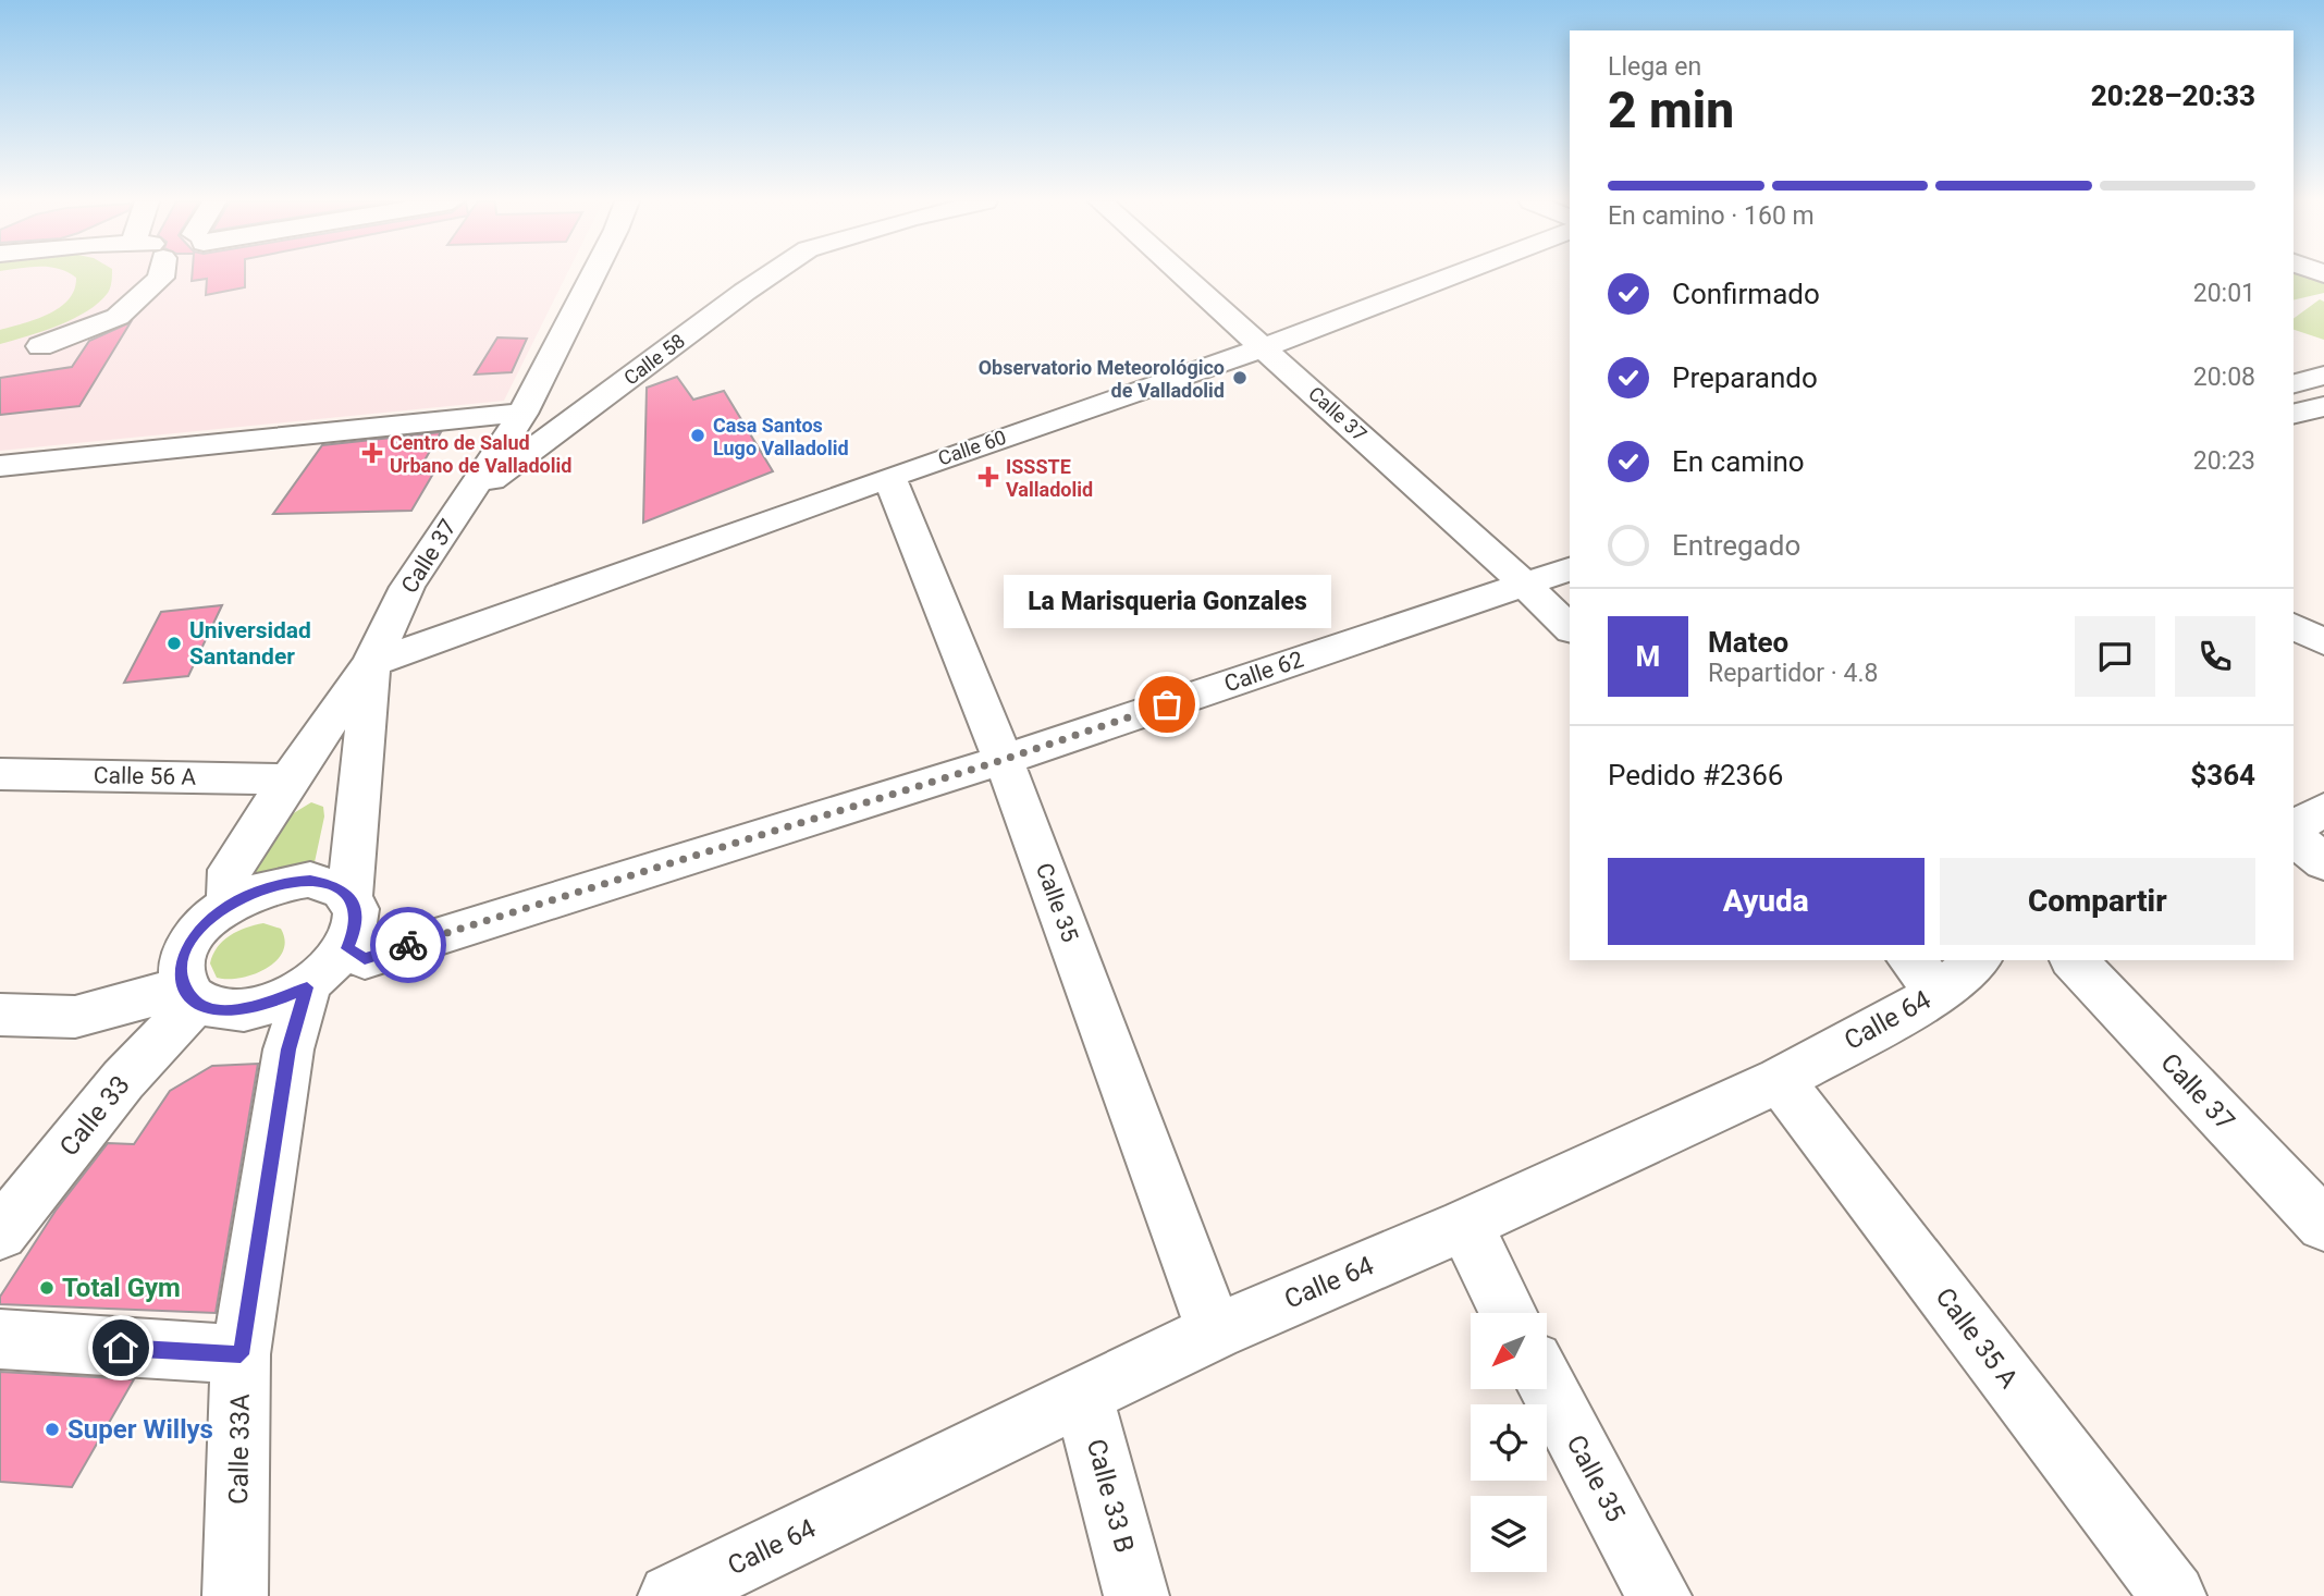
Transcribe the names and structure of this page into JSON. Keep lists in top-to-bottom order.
{
  "streets": {
    "street": [
      "Calle 58",
      "Calle 37",
      "Calle 60",
      "Calle 62",
      "Calle 56 A",
      "Calle 35",
      "Calle 64",
      "Calle 33",
      "Calle 35 A",
      "Calle 33A",
      "Calle 33 B"
    ]
  },
  "crossings": [
    ["Calle 58", "Calle 37"],
    ["Calle 37", "Calle 60"],
    ["Calle 37", "Calle 62"],
    ["Calle 37", "Calle 56 A"],
    ["Calle 37", "Calle 33"],
    ["Calle 37", "Calle 33A"],
    ["Calle 60", "Calle 35"],
    ["Calle 62", "Calle 35"],
    ["Calle 62", "Calle 33"],
    ["Calle 62", "Calle 33A"],
    ["Calle 35", "Calle 64"],
    ["Calle 64", "Calle 35 A"],
    ["Calle 64", "Calle 33 B"],
    ["Calle 33", "Calle 33A"]
  ],
  "places": {
    "other": [
      "Observatorio Meteorológico de Valladolid",
      "Casa Santos Lugo Valladolid",
      "Universidad Santander",
      "La Marisqueria Gonzales",
      "Total Gym",
      "Super Willys"
    ],
    "health": ["Centro de Salud Urbano de Valladolid", "ISSSTE Valladolid"]
  },
  "north": "bottom left",
  "page": {
    "heading": ["2 min", "Llega en", "20:28–20:33"],
    "panel": [
      "Mateo",
      "Repartidor · 4.8",
      "Pedido #2366",
      "$364"
    ],
    "bar": "En camino · 160 m",
    "list": [
      ["Confirmado", "20:01"],
      ["Preparando", "20:08"],
      ["En camino", "20:23"],
      "Entregado"
    ],
    "bubble": "La Marisqueria Gonzales",
    "round": "M",
    "buttons": ["Ayuda", "Compartir"]
  }
}
